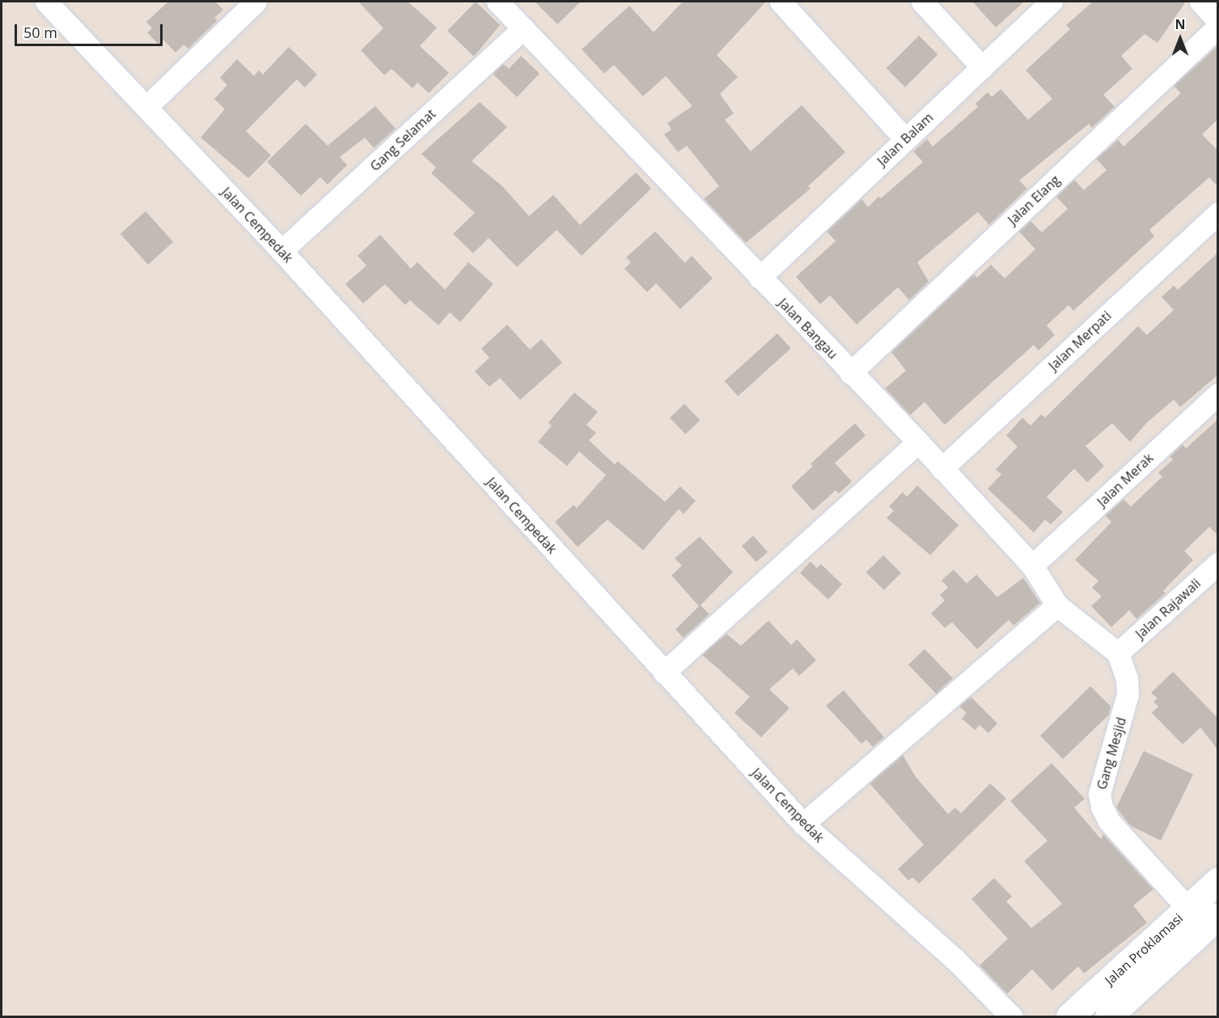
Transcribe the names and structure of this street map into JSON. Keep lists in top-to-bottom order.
{
  "streets": {
    "street": [
      "Jalan Balam",
      "Gang Selamat",
      "Jalan Elang",
      "Jalan Cempedak",
      "Jalan Bangau",
      "Jalan Merpati",
      "Jalan Merak",
      "Jalan Rajawali",
      "Gang Mesjid",
      "Jalan Proklamasi"
    ]
  },
  "crossings": [
    ["Jalan Balam", "Jalan Bangau"],
    ["Gang Selamat", "Jalan Cempedak"],
    ["Gang Selamat", "Jalan Bangau"],
    ["Jalan Elang", "Jalan Bangau"],
    ["Jalan Bangau", "Jalan Merpati"],
    ["Jalan Bangau", "Jalan Merak"],
    ["Jalan Bangau", "Jalan Rajawali"],
    ["Jalan Bangau", "Gang Mesjid"],
    ["Jalan Rajawali", "Gang Mesjid"],
    ["Gang Mesjid", "Jalan Proklamasi"]
  ],
  "scale_bar": "50 m",
  "north": "top"
}
